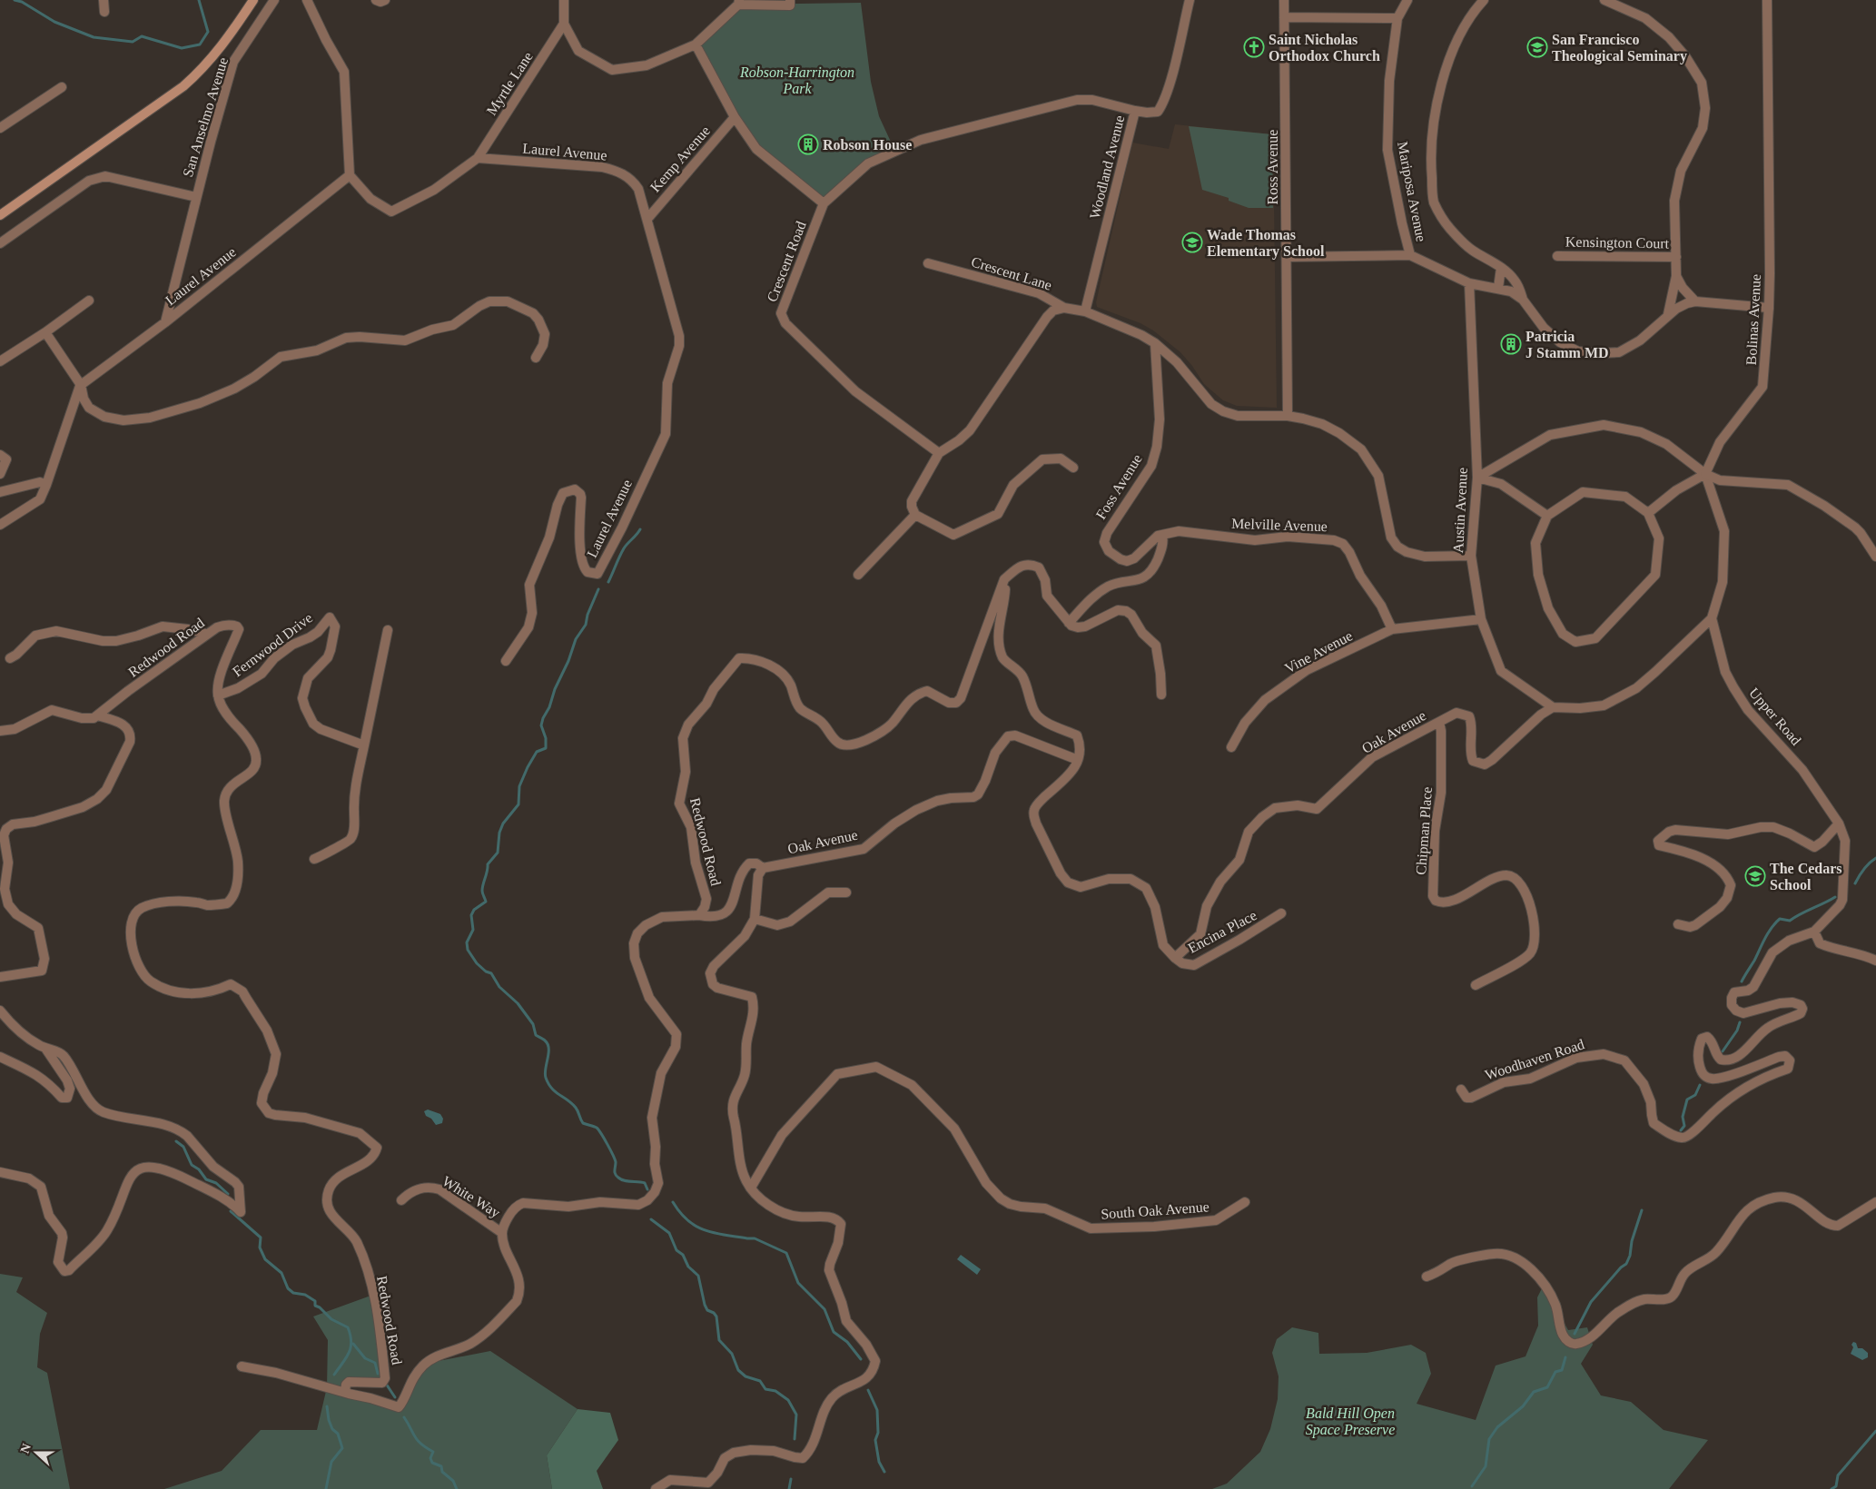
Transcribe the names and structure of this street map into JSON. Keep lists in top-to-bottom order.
{
  "streets": {
    "street": [
      "Myrtle Lane",
      "San Anselmo Avenue",
      "Laurel Avenue",
      "Kemp Avenue",
      "Woodland Avenue",
      "Ross Avenue",
      "Mariposa Avenue",
      "Kensington Court",
      "Crescent Road",
      "Crescent Lane",
      "Bolinas Avenue",
      "Foss Avenue",
      "Austin Avenue",
      "Melville Avenue",
      "Fernwood Drive",
      "Redwood Road",
      "Vine Avenue",
      "Upper Road",
      "Oak Avenue",
      "Chipman Place",
      "Encina Place",
      "Woodhaven Road",
      "White Way",
      "South Oak Avenue"
    ]
  },
  "crossings": [
    ["Myrtle Lane", "Laurel Avenue"],
    ["Laurel Avenue", "Kemp Avenue"],
    ["Woodland Avenue", "Crescent Road"],
    ["Woodland Avenue", "Crescent Lane"],
    ["Ross Avenue", "Crescent Lane"],
    ["Crescent Lane", "Foss Avenue"],
    ["Crescent Lane", "Austin Avenue"],
    ["Foss Avenue", "Melville Avenue"],
    ["Austin Avenue", "Oak Avenue"],
    ["Melville Avenue", "Vine Avenue"],
    ["Fernwood Drive", "Redwood Road"],
    ["Redwood Road", "White Way"],
    ["Upper Road", "Woodhaven Road"],
    ["Oak Avenue", "Chipman Place"],
    ["Oak Avenue", "Encina Place"]
  ],
  "parks": ["Robson-Harrington Park", "Bald Hill Open Space Preserve"],
  "places": {
    "church": ["Saint Nicholas Orthodox Church"],
    "school or university": ["San Francisco Theological Seminary", "Wade Thomas Elementary School", "The Cedars School"],
    "building": ["Robson House", "Patricia J Stamm MD"]
  },
  "north": "left"
}
